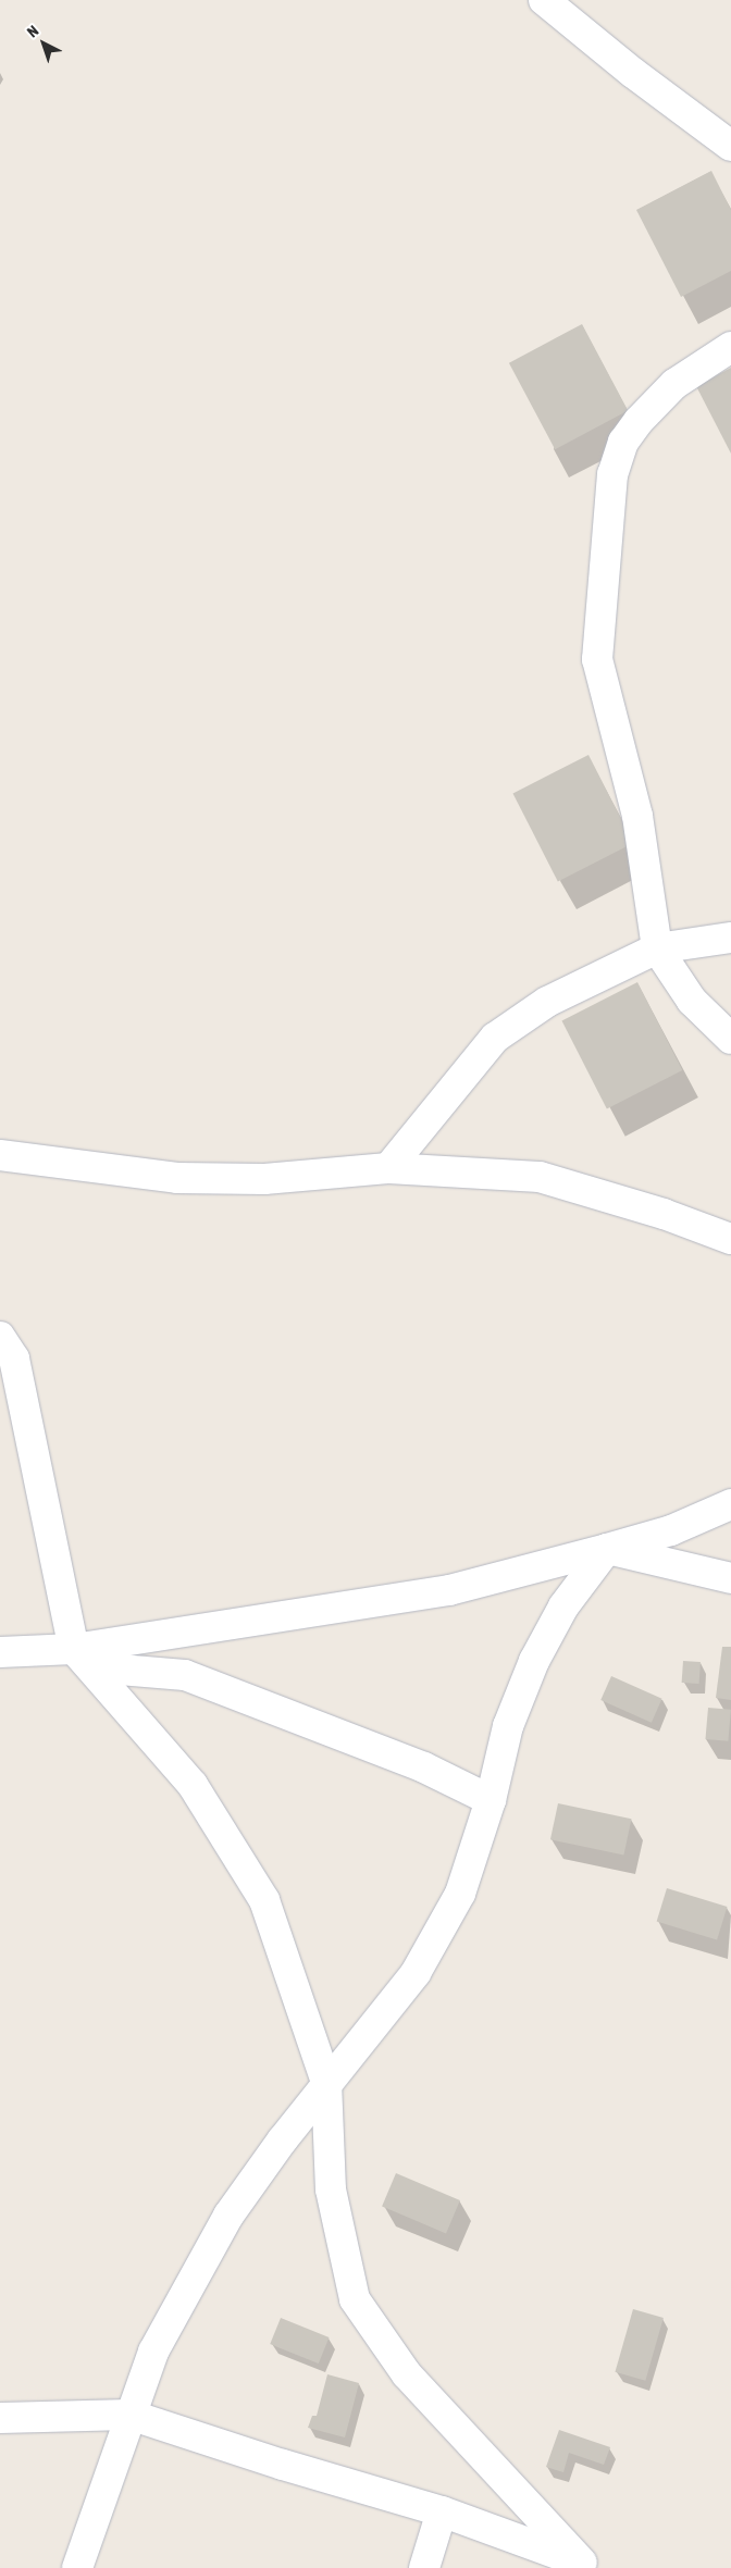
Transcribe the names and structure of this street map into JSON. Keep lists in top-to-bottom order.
{
  "north": "top left"
}
